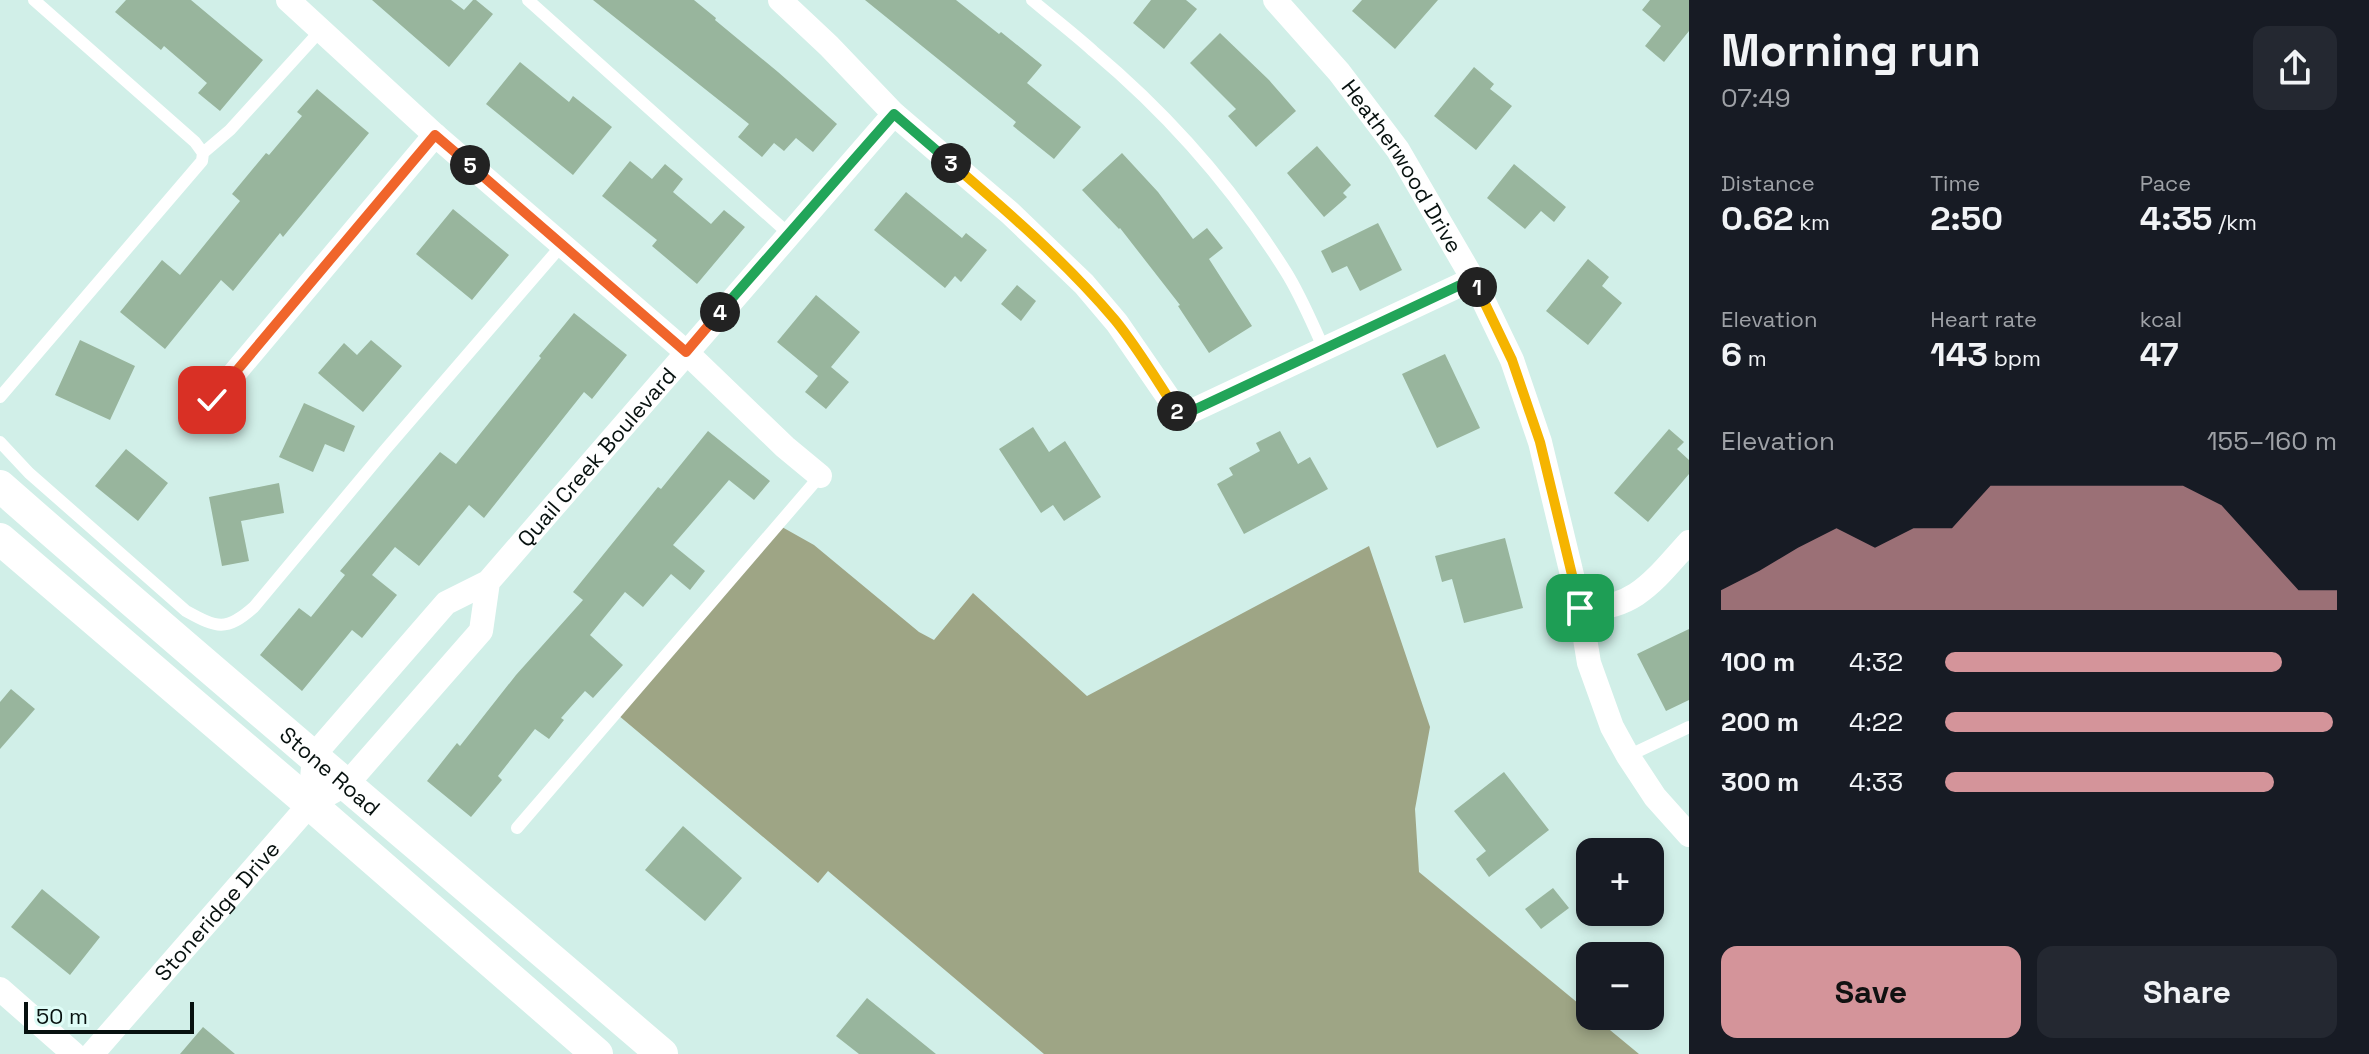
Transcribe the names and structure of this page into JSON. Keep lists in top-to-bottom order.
{
  "streets": {
    "main road": ["Stone Road"],
    "street": ["Heatherwood Drive", "Quail Creek Boulevard", "Stoneridge Drive"]
  },
  "crossings": [
    ["Quail Creek Boulevard", "Stone Road"],
    ["Stone Road", "Stoneridge Drive"]
  ],
  "scale_bar": "50 m",
  "page": {
    "heading": ["Morning run", "07:49"],
    "stats": [
      ["Distance", "0.62 km"],
      ["Time", "2:50"],
      ["Pace", "4:35 /km"],
      ["Elevation", "6 m"],
      ["Heart rate", "143 bpm"],
      ["kcal", "47"]
    ],
    "pins": [
      "3",
      "5",
      "1",
      "4",
      "2"
    ],
    "chart": ["Elevation", "155–160 m"],
    "list": [
      {
        "name": "100 m",
        "note": "4:32"
      },
      {
        "name": "200 m",
        "note": "4:22"
      },
      {
        "name": "300 m",
        "note": "4:33"
      }
    ],
    "map_buttons": ["+", "−"],
    "buttons": ["Save", "Share"],
    "scale": "50 m"
  }
}
